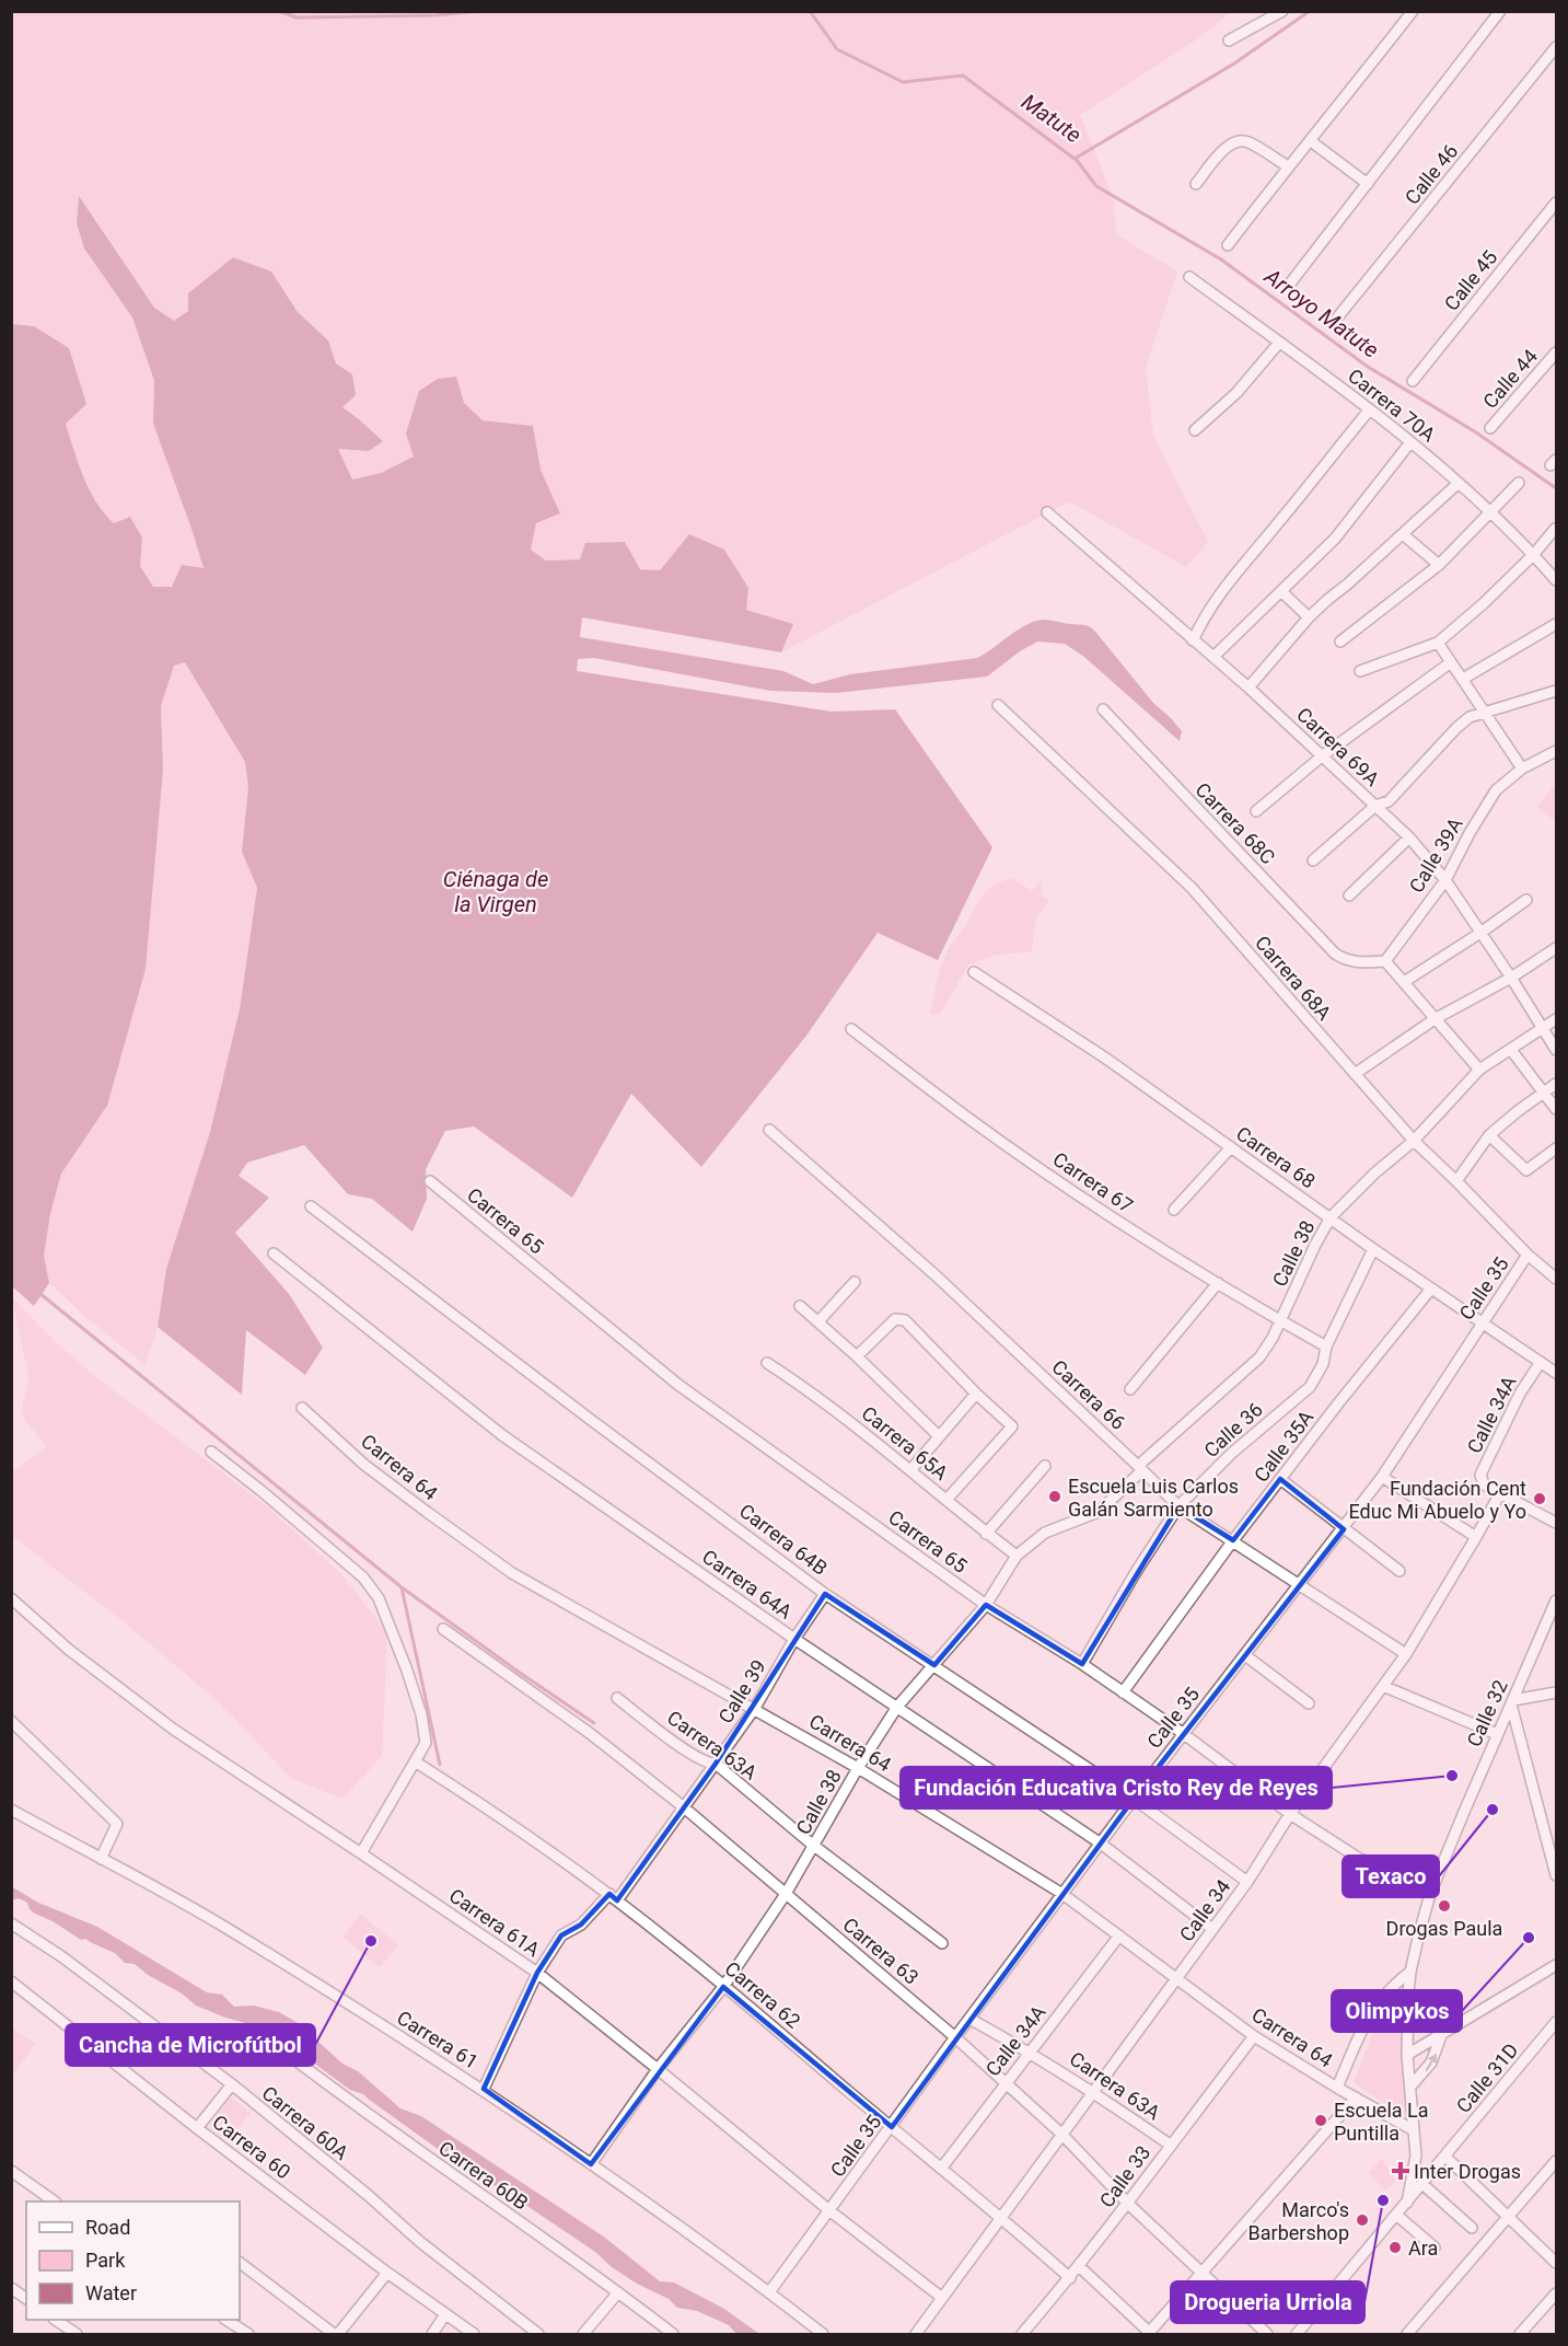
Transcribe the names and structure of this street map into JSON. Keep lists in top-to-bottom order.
{
  "streets": {
    "street": [
      "Calle 46",
      "Calle 45",
      "Calle 44",
      "Carrera 70A",
      "Carrera 69A",
      "Carrera 68C",
      "Calle 39A",
      "Carrera 68A",
      "Carrera 68",
      "Carrera 67",
      "Carrera 65",
      "Calle 38",
      "Calle 35",
      "Carrera 66",
      "Calle 34A",
      "Calle 36",
      "Carrera 65A",
      "Calle 35A",
      "Carrera 64",
      "Carrera 64B",
      "Carrera 64A",
      "Calle 39",
      "Calle 32",
      "Carrera 63A",
      "Calle 34",
      "Carrera 61A",
      "Carrera 63",
      "Carrera 62",
      "Carrera 61",
      "Calle 31D",
      "Carrera 60A",
      "Carrera 60",
      "Carrera 60B",
      "Calle 33"
    ]
  },
  "crossings": [
    ["Carrera 69A", "Calle 39A"],
    ["Carrera 69A", "Calle 38"],
    ["Carrera 68C", "Calle 39A"],
    ["Carrera 68A", "Calle 38"],
    ["Carrera 68A", "Calle 35"],
    ["Carrera 68", "Calle 38"],
    ["Carrera 68", "Calle 35"],
    ["Carrera 68", "Calle 34A"],
    ["Carrera 68", "Calle 36"],
    ["Carrera 68", "Calle 35A"],
    ["Carrera 67", "Calle 38"],
    ["Carrera 67", "Calle 36"],
    ["Carrera 65", "Calle 38"],
    ["Carrera 65", "Calle 35"],
    ["Carrera 65", "Calle 36"],
    ["Carrera 65", "Calle 35A"],
    ["Carrera 65", "Calle 32"],
    ["Carrera 65", "Calle 34"],
    ["Calle 38", "Carrera 66"],
    ["Calle 38", "Carrera 65A"],
    ["Calle 38", "Carrera 64"],
    ["Calle 38", "Carrera 64B"],
    ["Calle 38", "Carrera 64A"],
    ["Calle 38", "Carrera 63A"],
    ["Calle 38", "Carrera 61A"],
    ["Calle 38", "Carrera 63"],
    ["Calle 38", "Carrera 62"],
    ["Calle 38", "Carrera 61"],
    ["Calle 35", "Carrera 66"],
    ["Calle 35", "Carrera 64"],
    ["Calle 35", "Carrera 64B"],
    ["Calle 35", "Carrera 64A"],
    ["Calle 35", "Carrera 63A"],
    ["Calle 35", "Carrera 61A"],
    ["Calle 35", "Carrera 63"],
    ["Calle 35", "Carrera 62"],
    ["Calle 35", "Carrera 61"],
    ["Carrera 66", "Calle 36"],
    ["Carrera 66", "Calle 35A"],
    ["Carrera 66", "Calle 34"],
    ["Calle 34A", "Carrera 64"],
    ["Calle 34A", "Carrera 63A"],
    ["Calle 34A", "Calle 34"],
    ["Calle 34A", "Carrera 63"],
    ["Calle 34A", "Carrera 62"],
    ["Carrera 64", "Calle 39"],
    ["Carrera 64", "Calle 32"],
    ["Carrera 64", "Calle 34"],
    ["Carrera 64", "Calle 33"],
    ["Carrera 64B", "Calle 39"],
    ["Carrera 64B", "Calle 34"],
    ["Carrera 64A", "Calle 39"],
    ["Carrera 64A", "Calle 34"],
    ["Calle 39", "Carrera 63A"],
    ["Calle 39", "Carrera 61A"],
    ["Calle 39", "Carrera 63"],
    ["Calle 39", "Carrera 62"],
    ["Calle 39", "Carrera 61"],
    ["Calle 32", "Calle 31D"],
    ["Carrera 63A", "Calle 34"],
    ["Carrera 63A", "Calle 33"],
    ["Calle 34", "Carrera 61A"],
    ["Calle 34", "Carrera 63"],
    ["Calle 34", "Carrera 62"],
    ["Carrera 63", "Calle 33"],
    ["Carrera 62", "Calle 33"]
  ],
  "water": ["Matute", "Arroyo Matute", "Ciénaga de la Virgen"],
  "places": {
    "other": [
      "Escuela Luis Carlos Galán Sarmiento",
      "Fundación Cent Educ Mi Abuelo y Yo",
      "Fundación Educativa Cristo Rey de Reyes",
      "Texaco",
      "Drogas Paula",
      "Olimpykos",
      "Cancha de Microfútbol",
      "Escuela La Puntilla",
      "Drogueria Urriola",
      "Marco's Barbershop",
      "Ara"
    ],
    "health": ["Inter Drogas"]
  },
  "legend": ["Road", "Park", "Water"]
}
